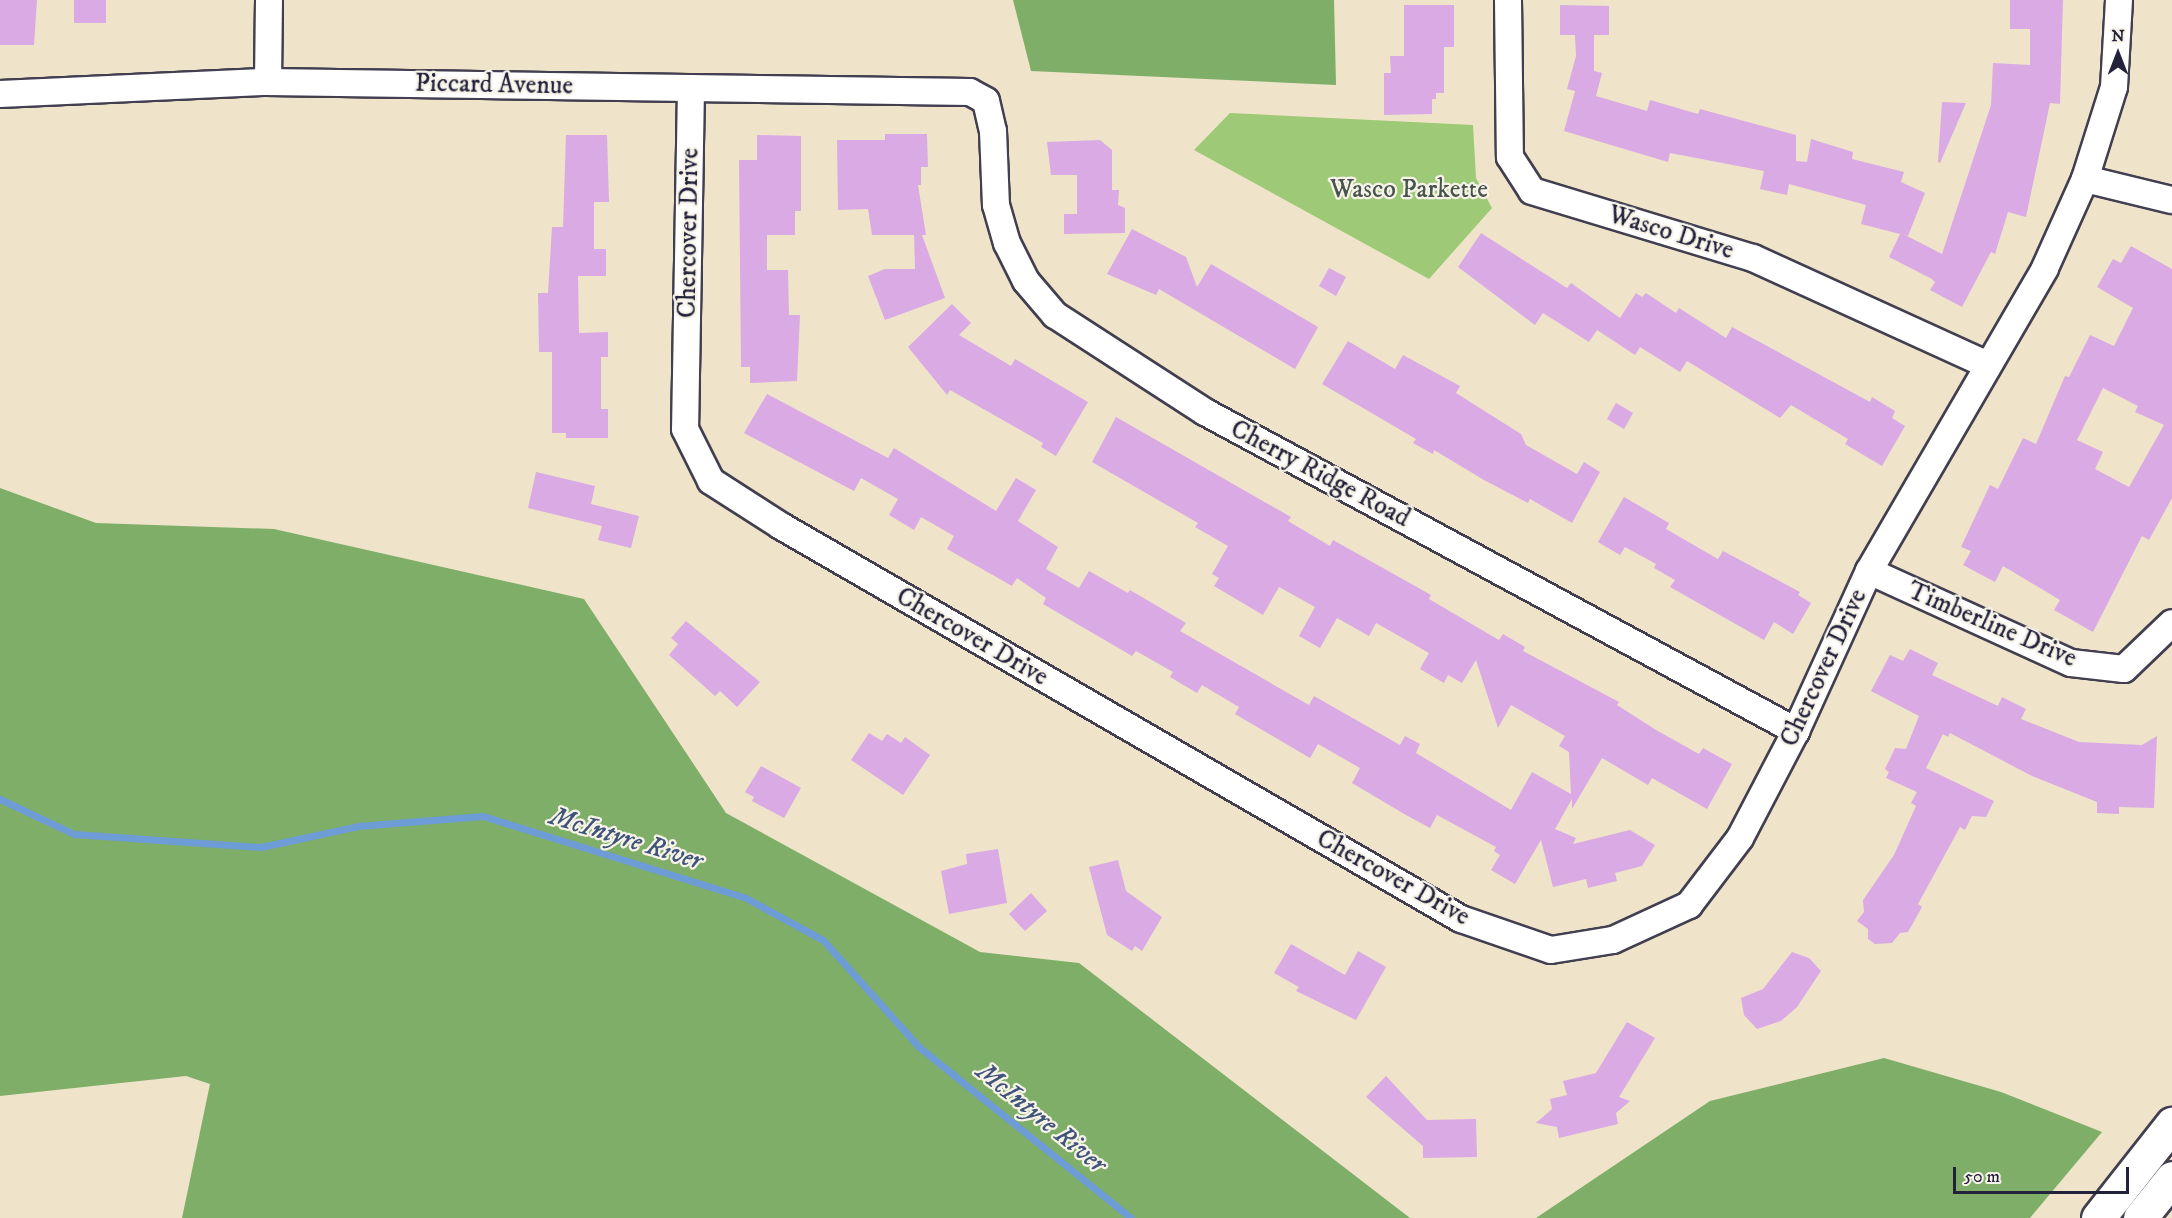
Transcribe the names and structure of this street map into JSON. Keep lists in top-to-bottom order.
{
  "streets": {
    "street": [
      "Piccard Avenue",
      "Chercover Drive",
      "Wasco Drive",
      "Cherry Ridge Road",
      "Timberline Drive"
    ]
  },
  "crossings": [
    ["Piccard Avenue", "Chercover Drive"],
    ["Piccard Avenue", "Cherry Ridge Road"],
    ["Chercover Drive", "Wasco Drive"],
    ["Chercover Drive", "Cherry Ridge Road"],
    ["Chercover Drive", "Timberline Drive"]
  ],
  "water": ["McIntyre River"],
  "parks": ["Wasco Parkette"],
  "scale_bar": "50 m",
  "north": "top"
}
